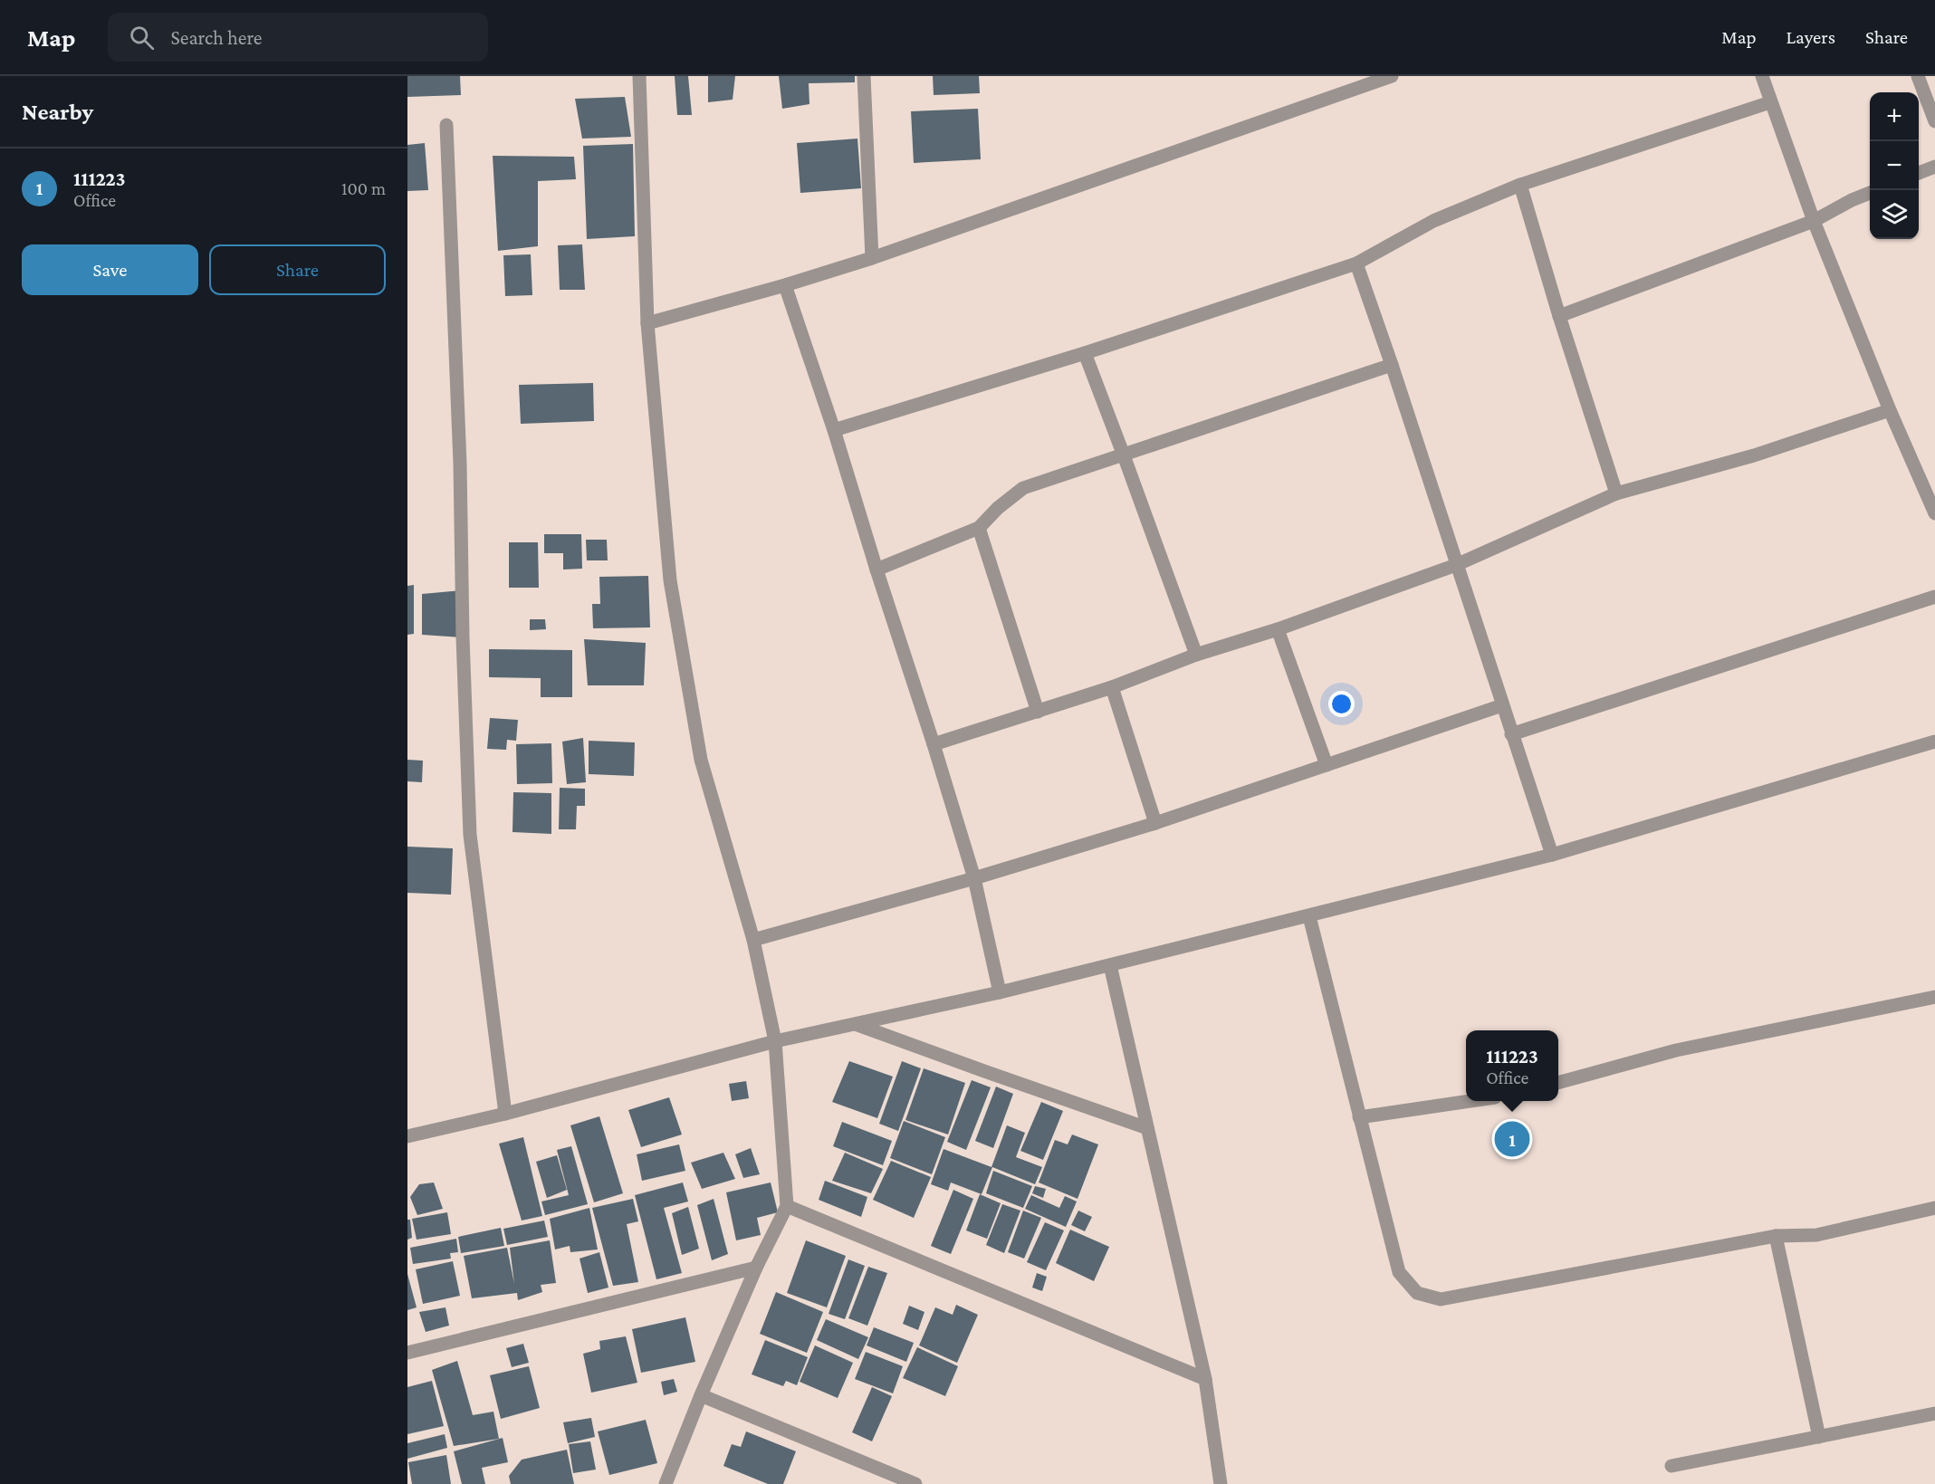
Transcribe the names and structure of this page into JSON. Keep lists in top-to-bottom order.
{
  "page": {
    "header": "Map",
    "search": "Search here",
    "nav": ["Map", "Layers", "Share"],
    "heading": "Nearby",
    "map_buttons": ["+", "−"],
    "list": [
      {
        "mark": "1",
        "name": "111223",
        "note": "Office",
        "value": "100 m"
      }
    ],
    "buttons": ["Save", "Share"],
    "popup": ["111223", "Office"],
    "pins": "1"
  }
}
